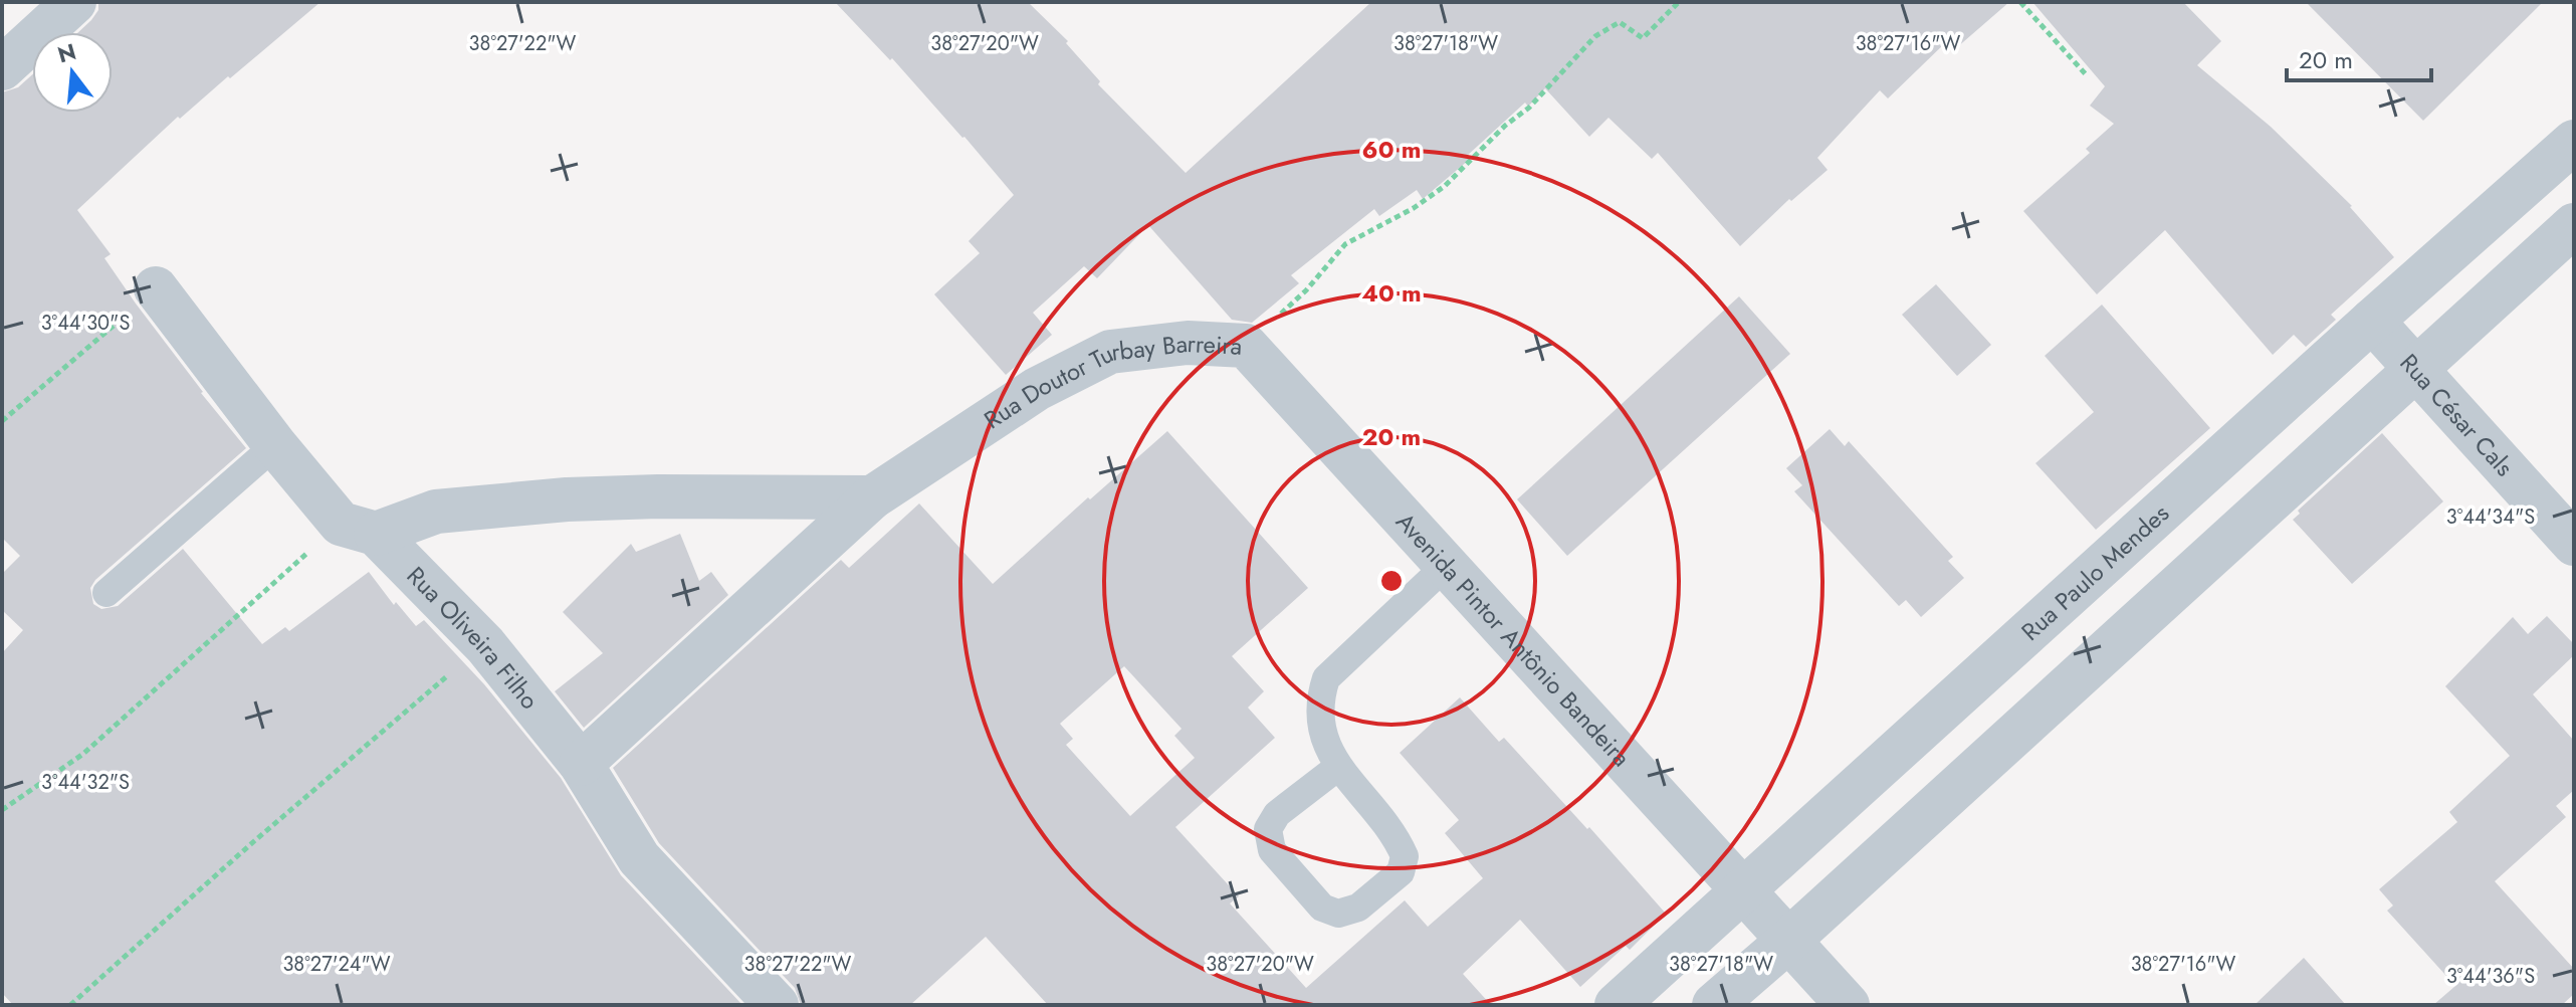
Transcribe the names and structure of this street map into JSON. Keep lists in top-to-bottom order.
{
  "streets": {
    "street": [
      "Rua Doutor Turbay Barreira",
      "Rua César Cals",
      "Rua Paulo Mendes",
      "Rua Oliveira Filho",
      "Avenida Pintor Antônio Bandeira"
    ]
  },
  "crossings": [
    ["Rua Doutor Turbay Barreira", "Rua Oliveira Filho"],
    ["Rua Doutor Turbay Barreira", "Avenida Pintor Antônio Bandeira"],
    ["Rua César Cals", "Rua Paulo Mendes"],
    ["Rua Paulo Mendes", "Avenida Pintor Antônio Bandeira"]
  ],
  "scale_bar": "20 m",
  "north": "top",
  "coordinates": [
    "38°27'22\"W",
    "38°27'20\"W",
    "38°27'18\"W",
    "38°27'16\"W",
    "3°44'30\"S",
    "3°44'34\"S",
    "3°44'32\"S",
    "38°27'24\"W",
    "3°44'36\"S"
  ],
  "rings": ["60 m", "40 m", "20 m"]
}
